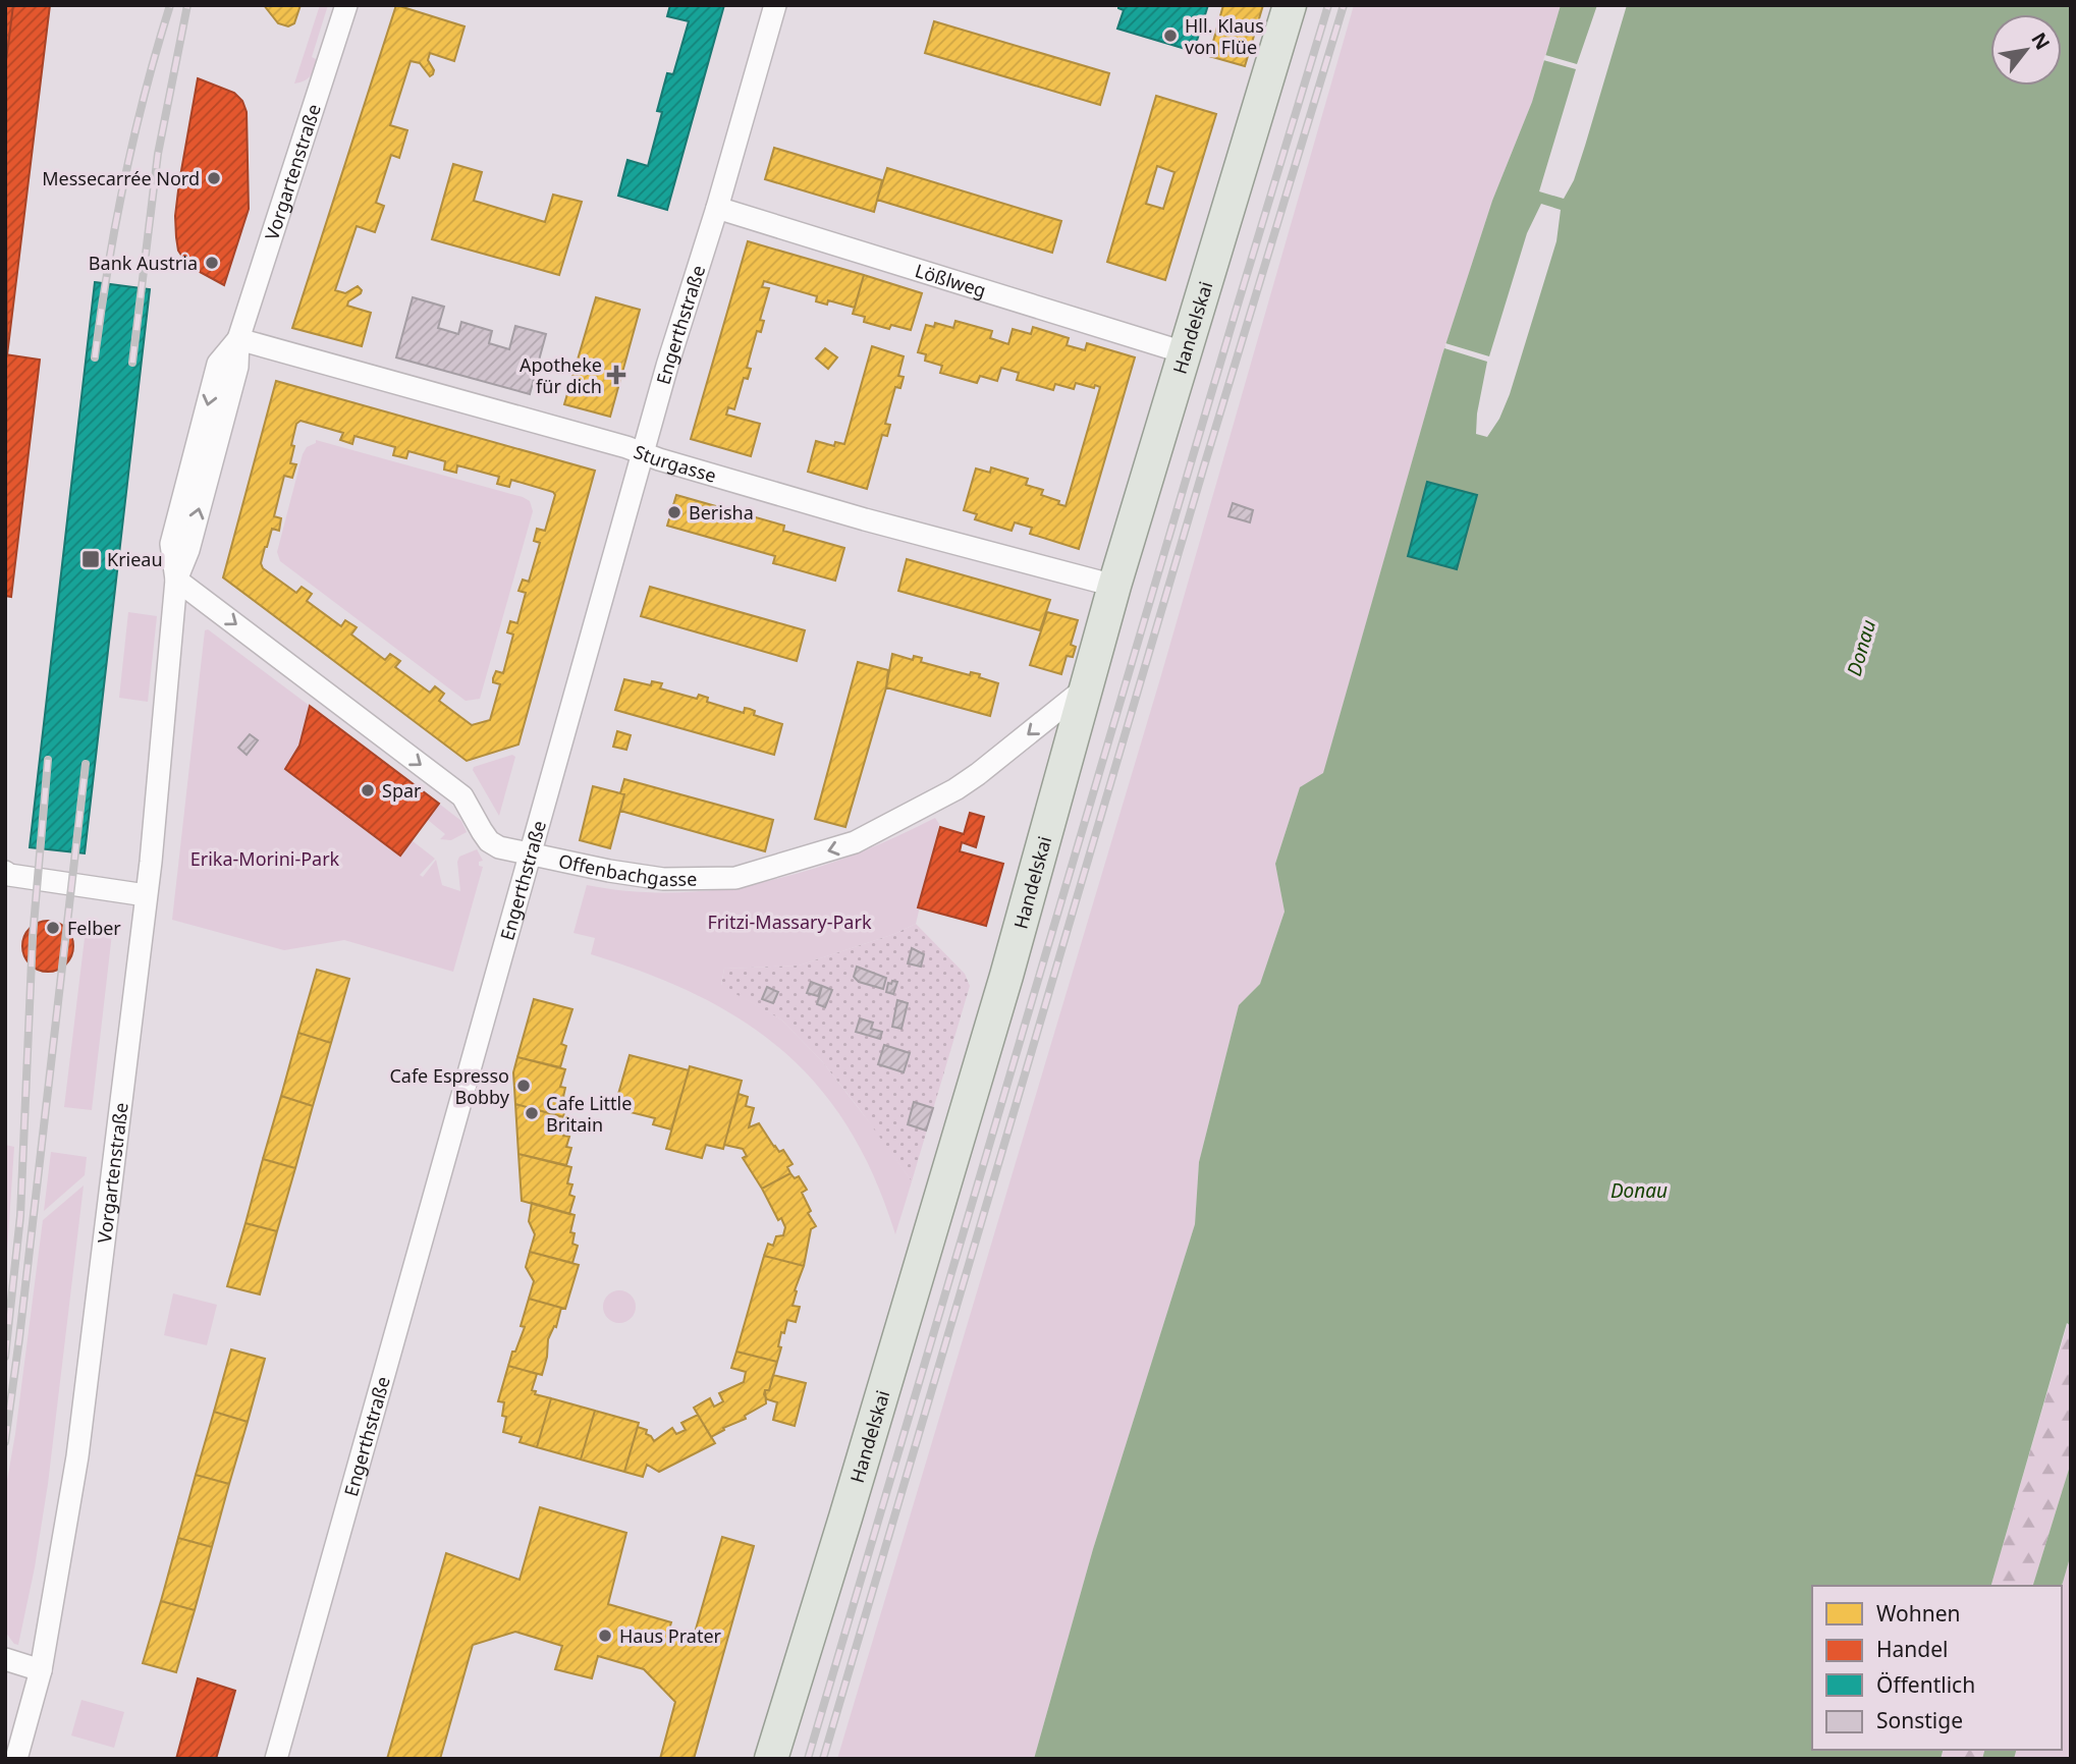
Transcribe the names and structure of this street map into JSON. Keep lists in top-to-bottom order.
{
  "streets": {
    "main road": ["Handelskai"],
    "street": [
      "Vorgartenstraße",
      "Lößlweg",
      "Engerthstraße",
      "Sturgasse",
      "Offenbachgasse"
    ]
  },
  "crossings": [
    ["Vorgartenstraße", "Sturgasse"],
    ["Vorgartenstraße", "Offenbachgasse"],
    ["Lößlweg", "Engerthstraße"],
    ["Lößlweg", "Handelskai"],
    ["Engerthstraße", "Sturgasse"],
    ["Engerthstraße", "Offenbachgasse"],
    ["Handelskai", "Sturgasse"],
    ["Handelskai", "Offenbachgasse"]
  ],
  "water": ["Donau"],
  "parks": ["Erika-Morini-Park", "Fritzi-Massary-Park"],
  "places": {
    "other": [
      "Hll. Klaus von Flüe",
      "Messecarrée Nord",
      "Bank Austria",
      "Berisha",
      "Spar",
      "Felber",
      "Cafe Espresso Bobby",
      "Cafe Little Britain",
      "Haus Prater"
    ],
    "health": ["Apotheke für dich"],
    "transit": ["Krieau"]
  },
  "legend": [
    "Wohnen",
    "Handel",
    "Öffentlich",
    "Sonstige"
  ],
  "north": "top right"
}
